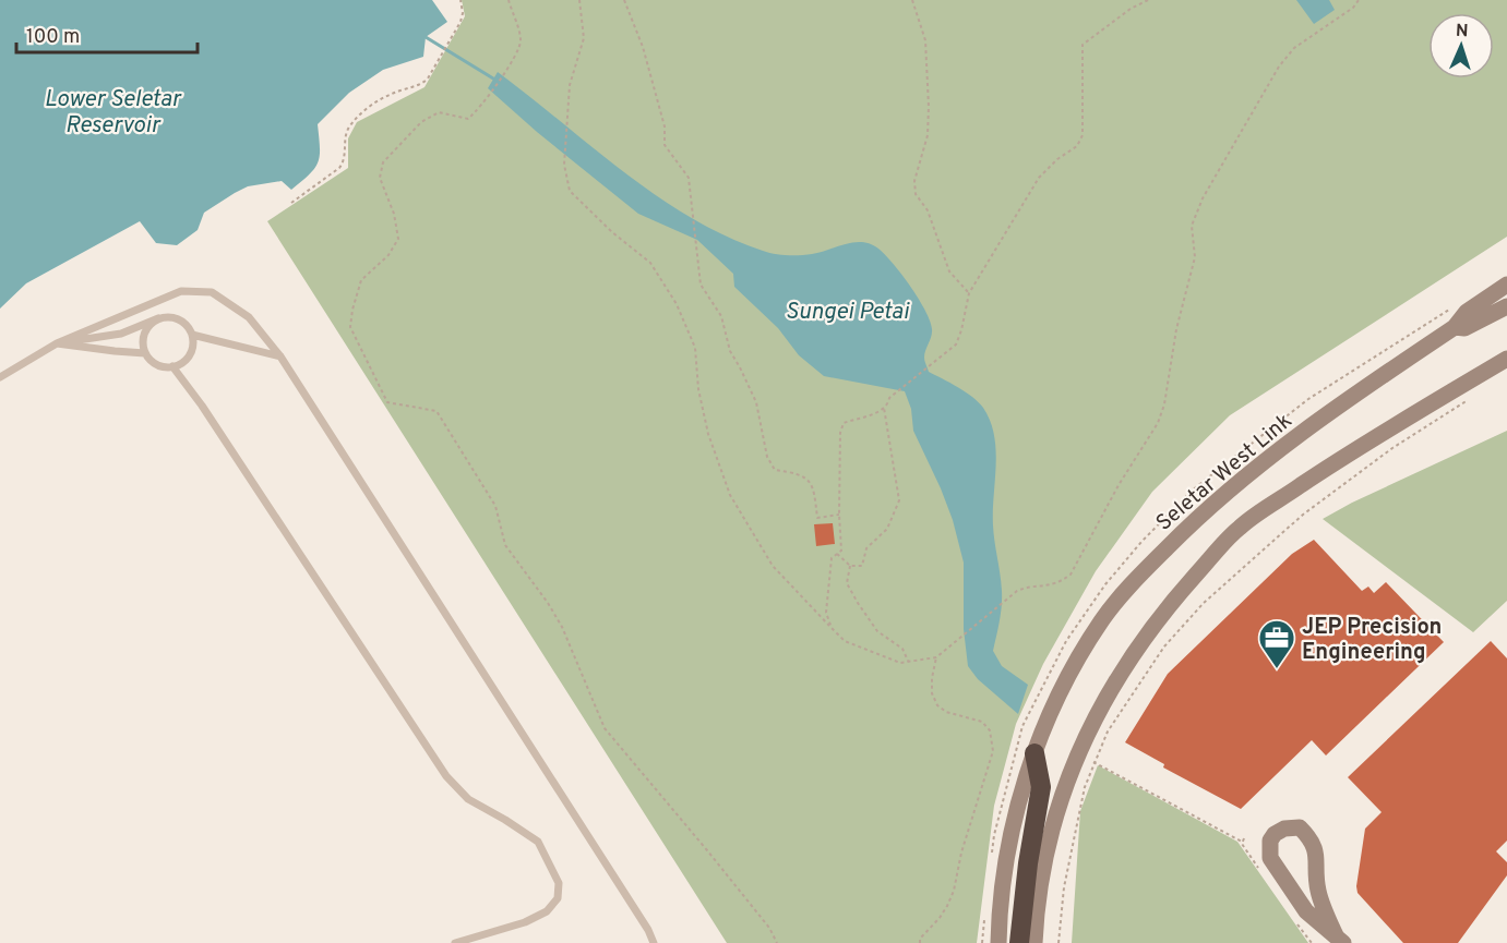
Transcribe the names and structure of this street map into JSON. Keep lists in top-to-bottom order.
{
  "streets": {
    "main road": ["Seletar West Link"]
  },
  "water": ["Lower Seletar Reservoir", "Sungei Petai"],
  "places": {
    "office": ["JEP Precision Engineering"]
  },
  "scale_bar": "100 m",
  "north": "top"
}
